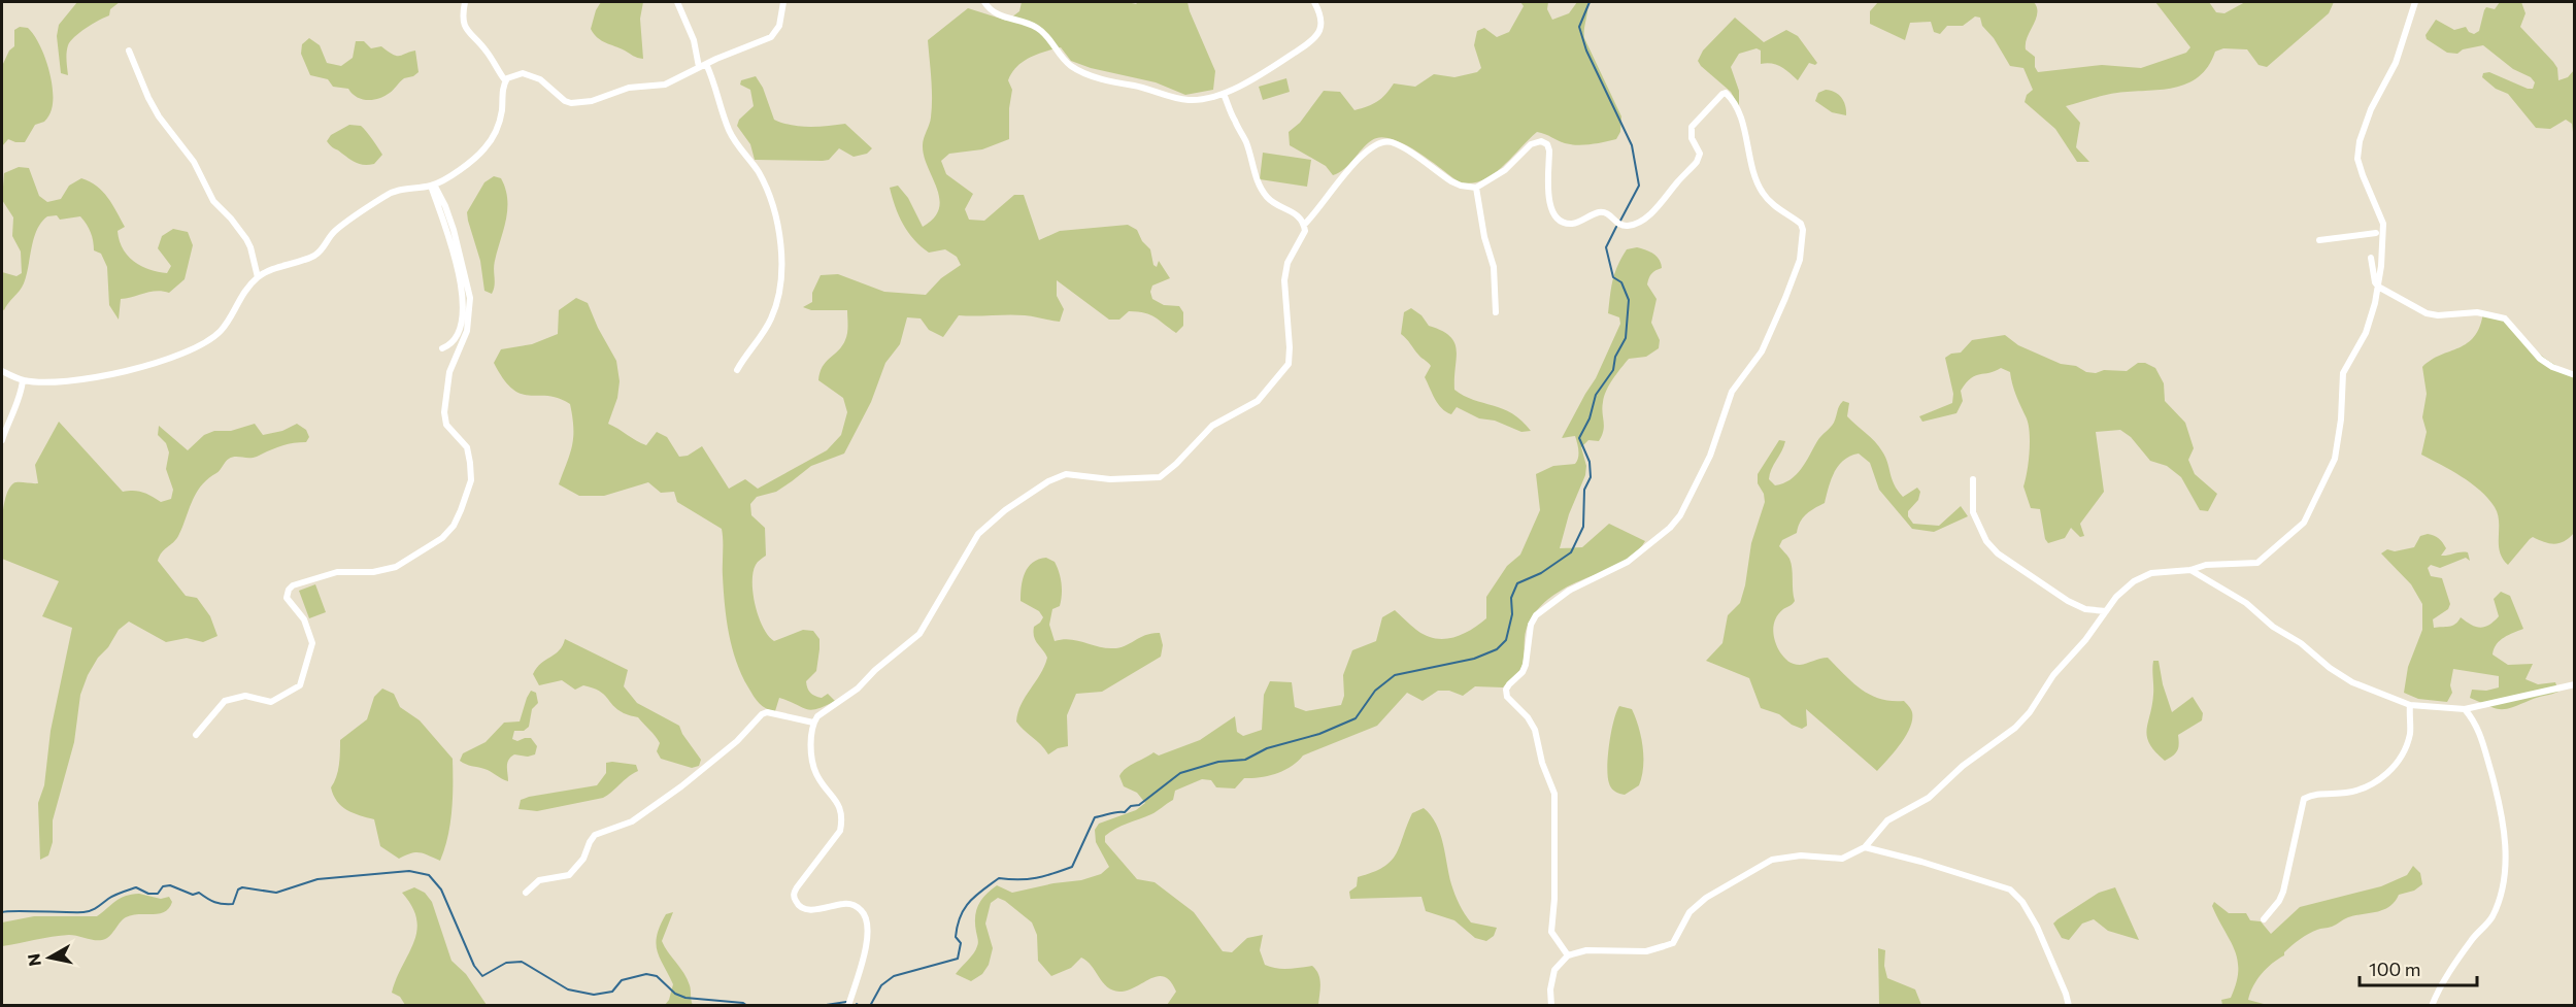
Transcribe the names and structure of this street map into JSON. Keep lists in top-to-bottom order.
{
  "scale_bar": "100 m",
  "north": "left"
}
